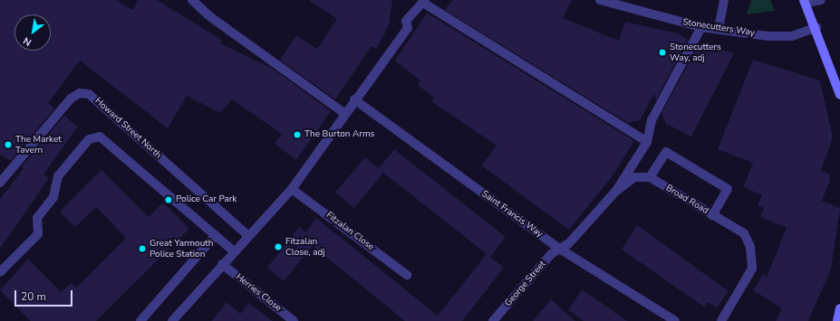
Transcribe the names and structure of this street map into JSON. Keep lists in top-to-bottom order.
{
  "streets": {
    "street": [
      "Stonecutters Way",
      "Howard Street North",
      "Broad Road",
      "Saint Francis Way",
      "Fitzalan Close",
      "George Street",
      "Herries Close"
    ]
  },
  "crossings": [
    ["Saint Francis Way", "George Street"]
  ],
  "places": [
    "Stonecutters Way, adj",
    "The Burton Arms",
    "The Market Tavern",
    "Police Car Park",
    "Fitzalan Close, adj",
    "Great Yarmouth Police Station"
  ],
  "scale_bar": "20 m",
  "north": "bottom left"
}
